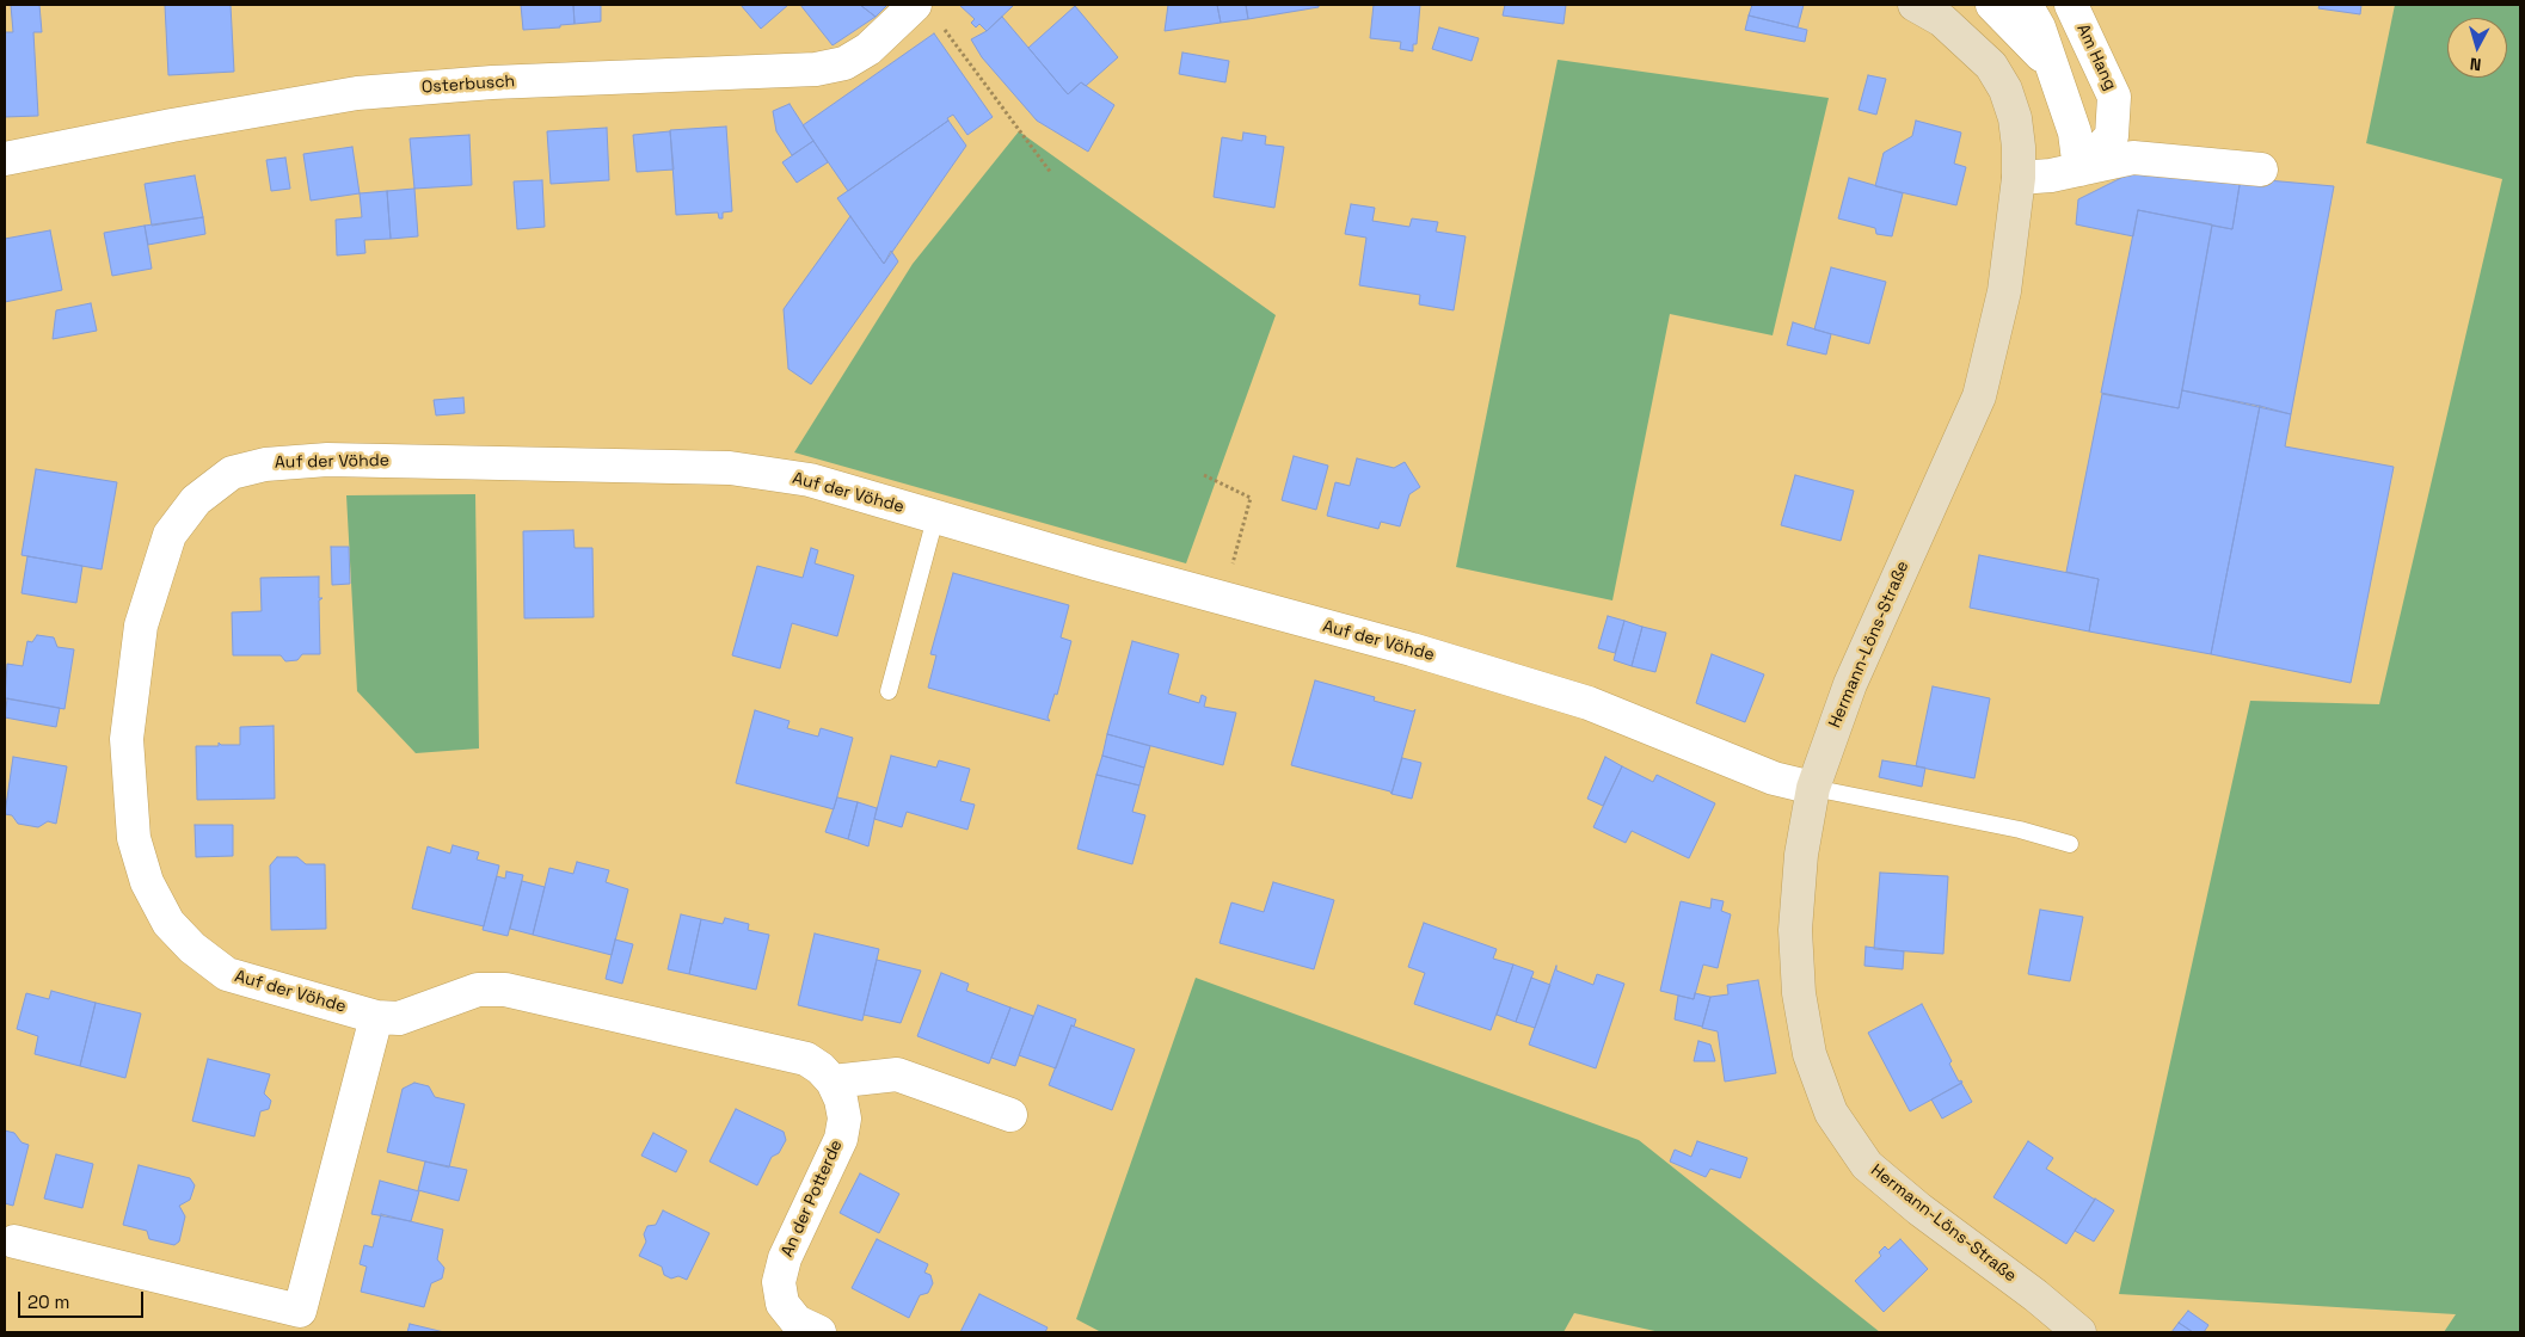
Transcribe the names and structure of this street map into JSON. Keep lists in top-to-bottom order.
{
  "streets": {
    "street": [
      "Am Hang",
      "Osterbusch",
      "Auf der Vöhde",
      "Hermann-Löns-Straße",
      "An der Potterde"
    ]
  },
  "crossings": [
    ["Auf der Vöhde", "Hermann-Löns-Straße"],
    ["Auf der Vöhde", "An der Potterde"]
  ],
  "scale_bar": "20 m",
  "north": "bottom"
}
